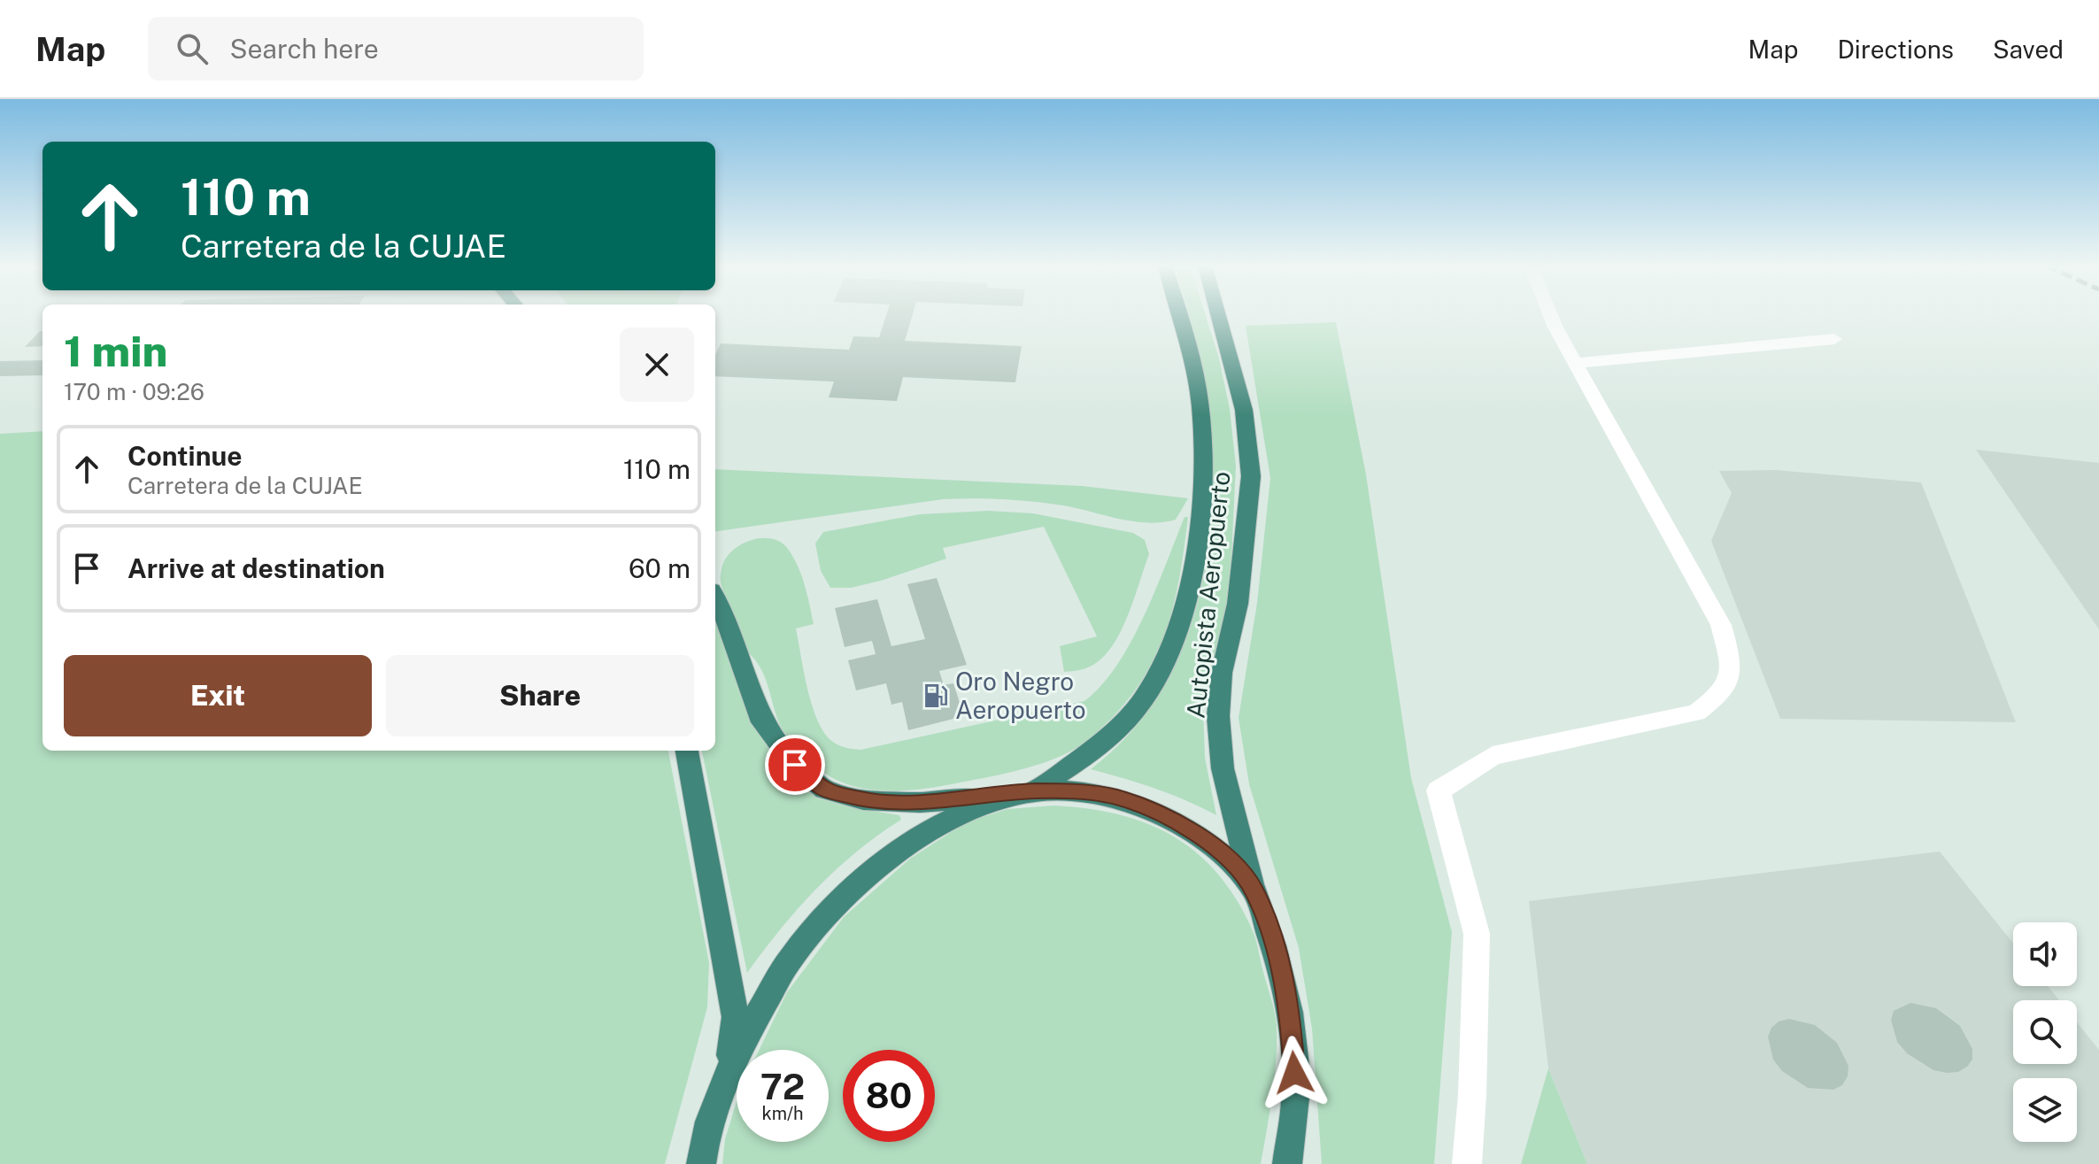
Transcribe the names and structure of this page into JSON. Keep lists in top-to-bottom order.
{
  "streets": {
    "highway": ["Autopista Aeropuerto"]
  },
  "places": {
    "fuel station": ["Oro Negro Aeropuerto"]
  },
  "page": {
    "header": "Map",
    "search": "Search here",
    "nav": ["Map", "Directions", "Saved"],
    "turn": ["110 m", "Carretera de la CUJAE"],
    "heading": ["1 min", "170 m · 09:26"],
    "list": [
      {
        "name": "Continue",
        "note": "Carretera de la CUJAE",
        "value": "110 m"
      },
      {
        "name": "Arrive at destination",
        "value": "60 m"
      }
    ],
    "buttons": ["Exit", "Share"],
    "speed": "72 km/h",
    "limit": "80"
  }
}
